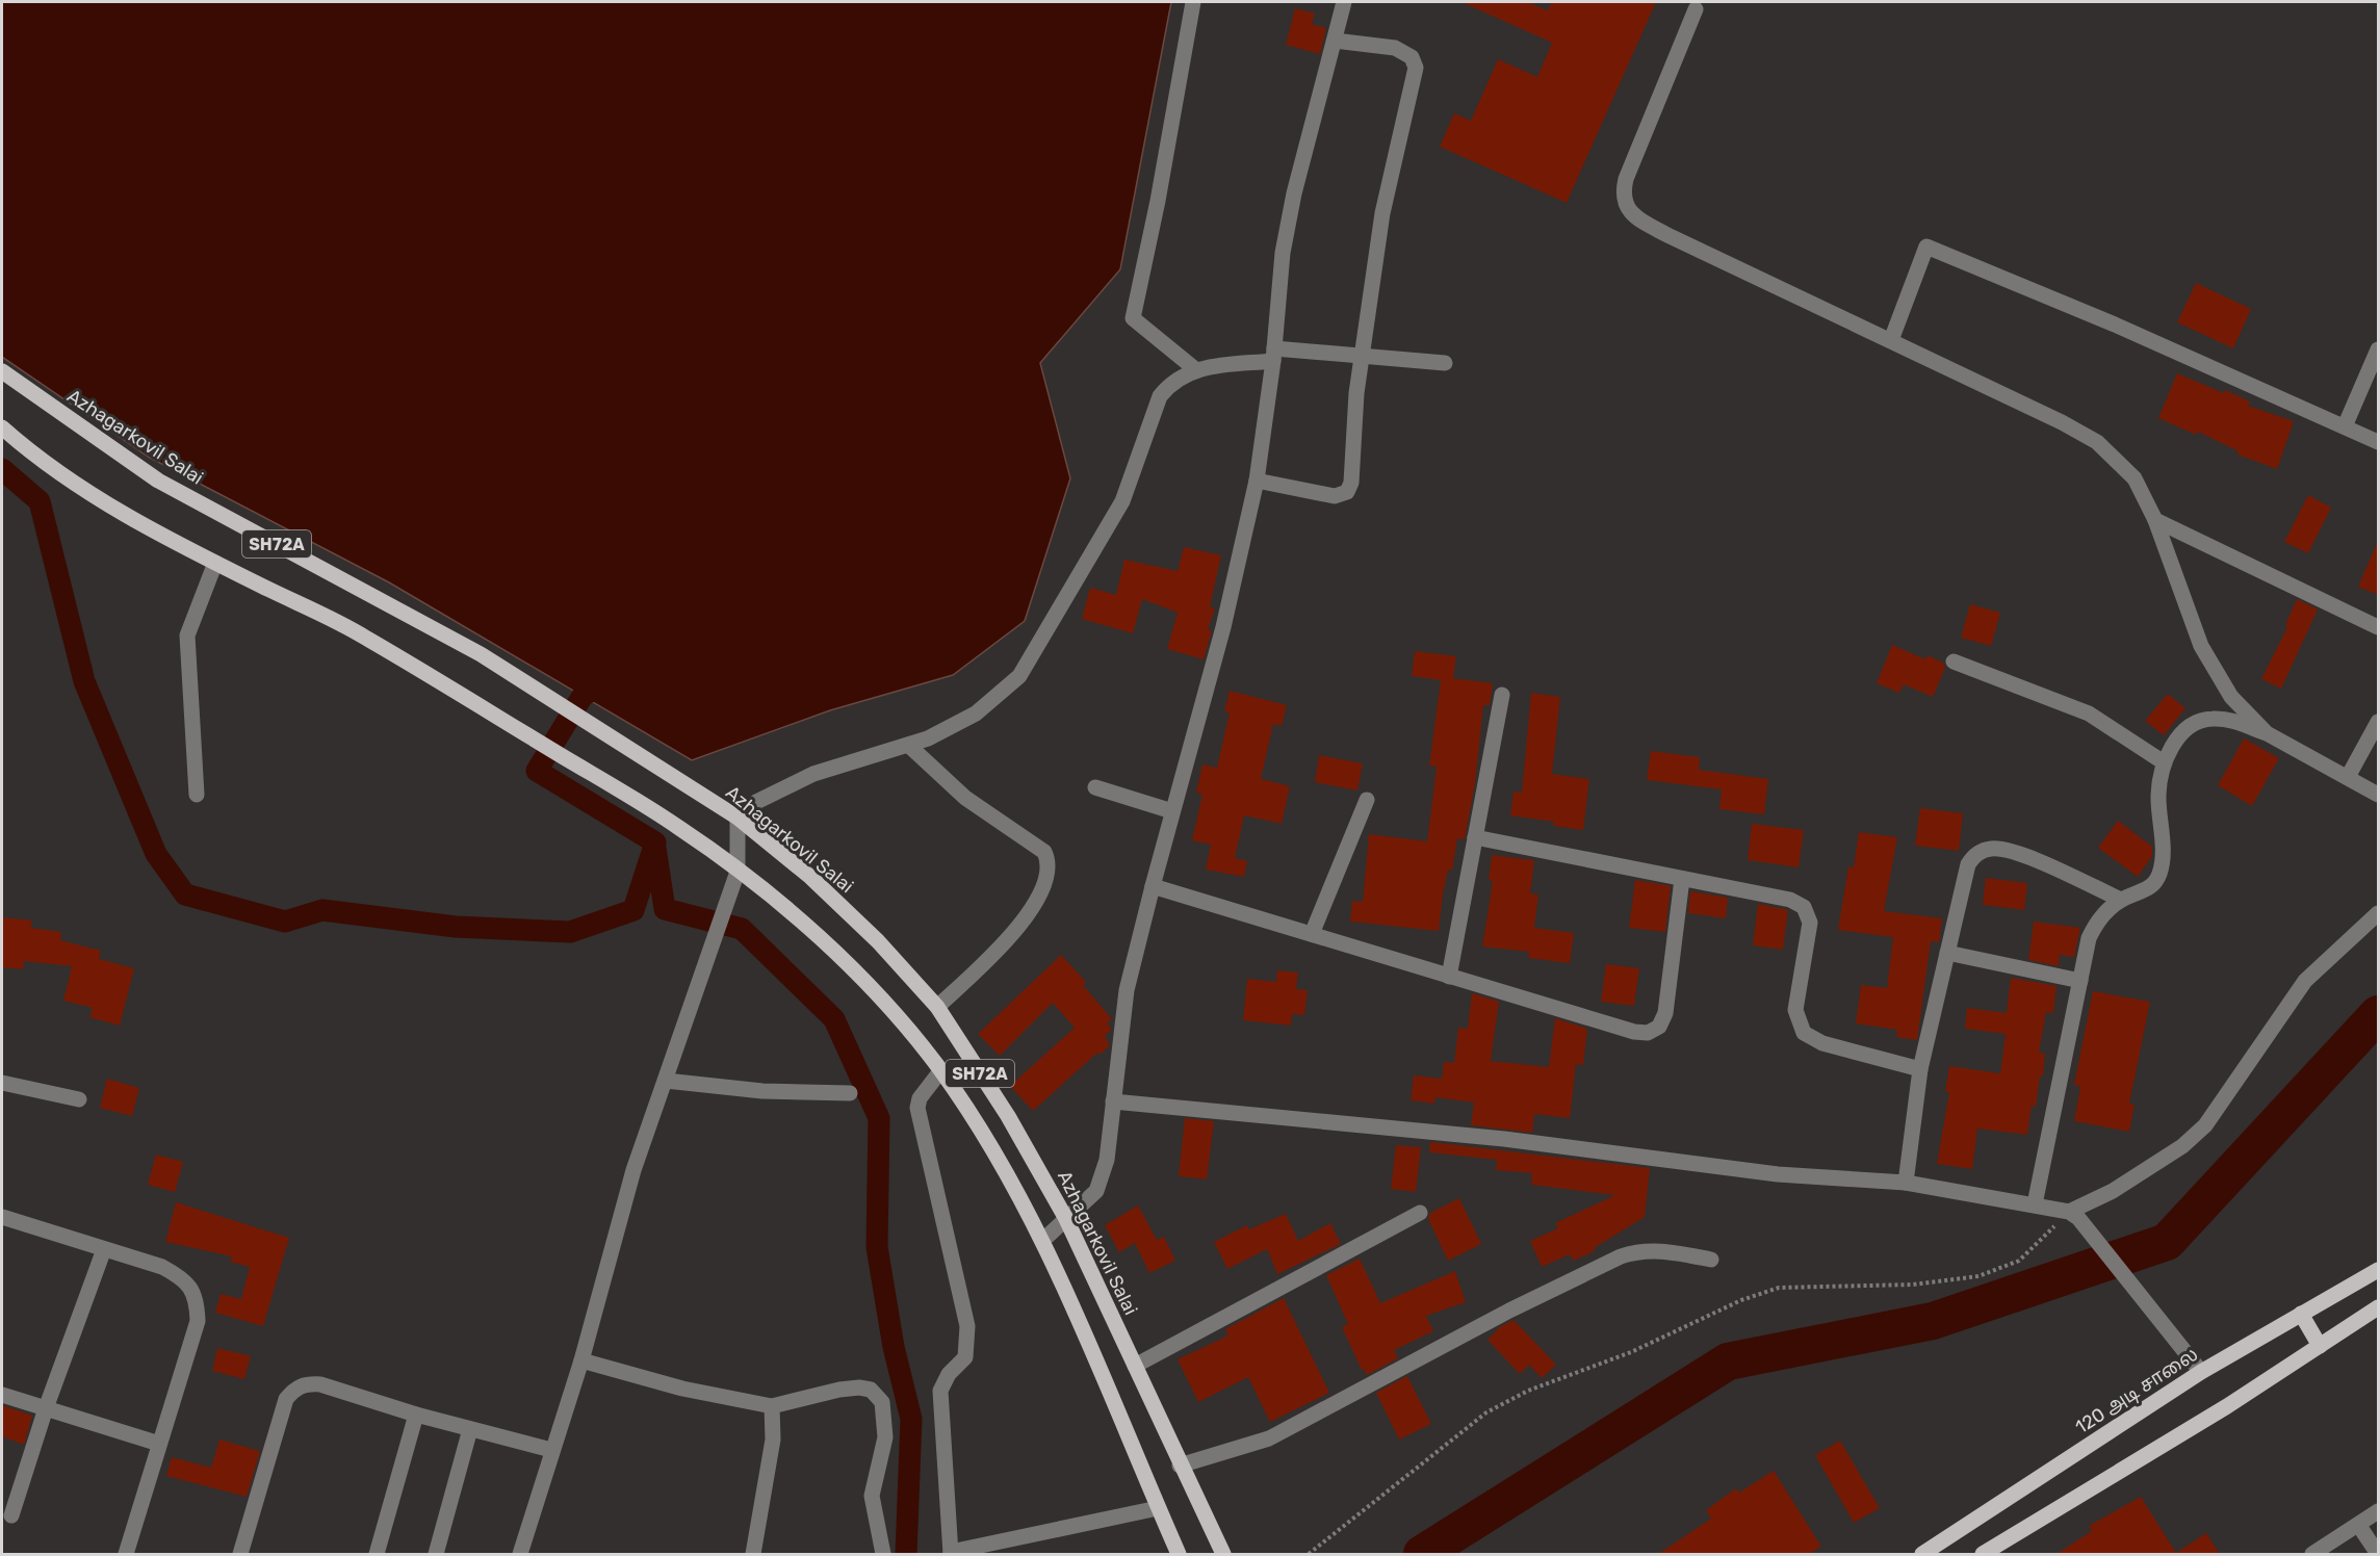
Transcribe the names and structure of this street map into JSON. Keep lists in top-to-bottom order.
{
  "streets": {
    "main road": ["Azhagarkovil Salai", "SH72A", "120 அடி சாலை"]
  }
}
